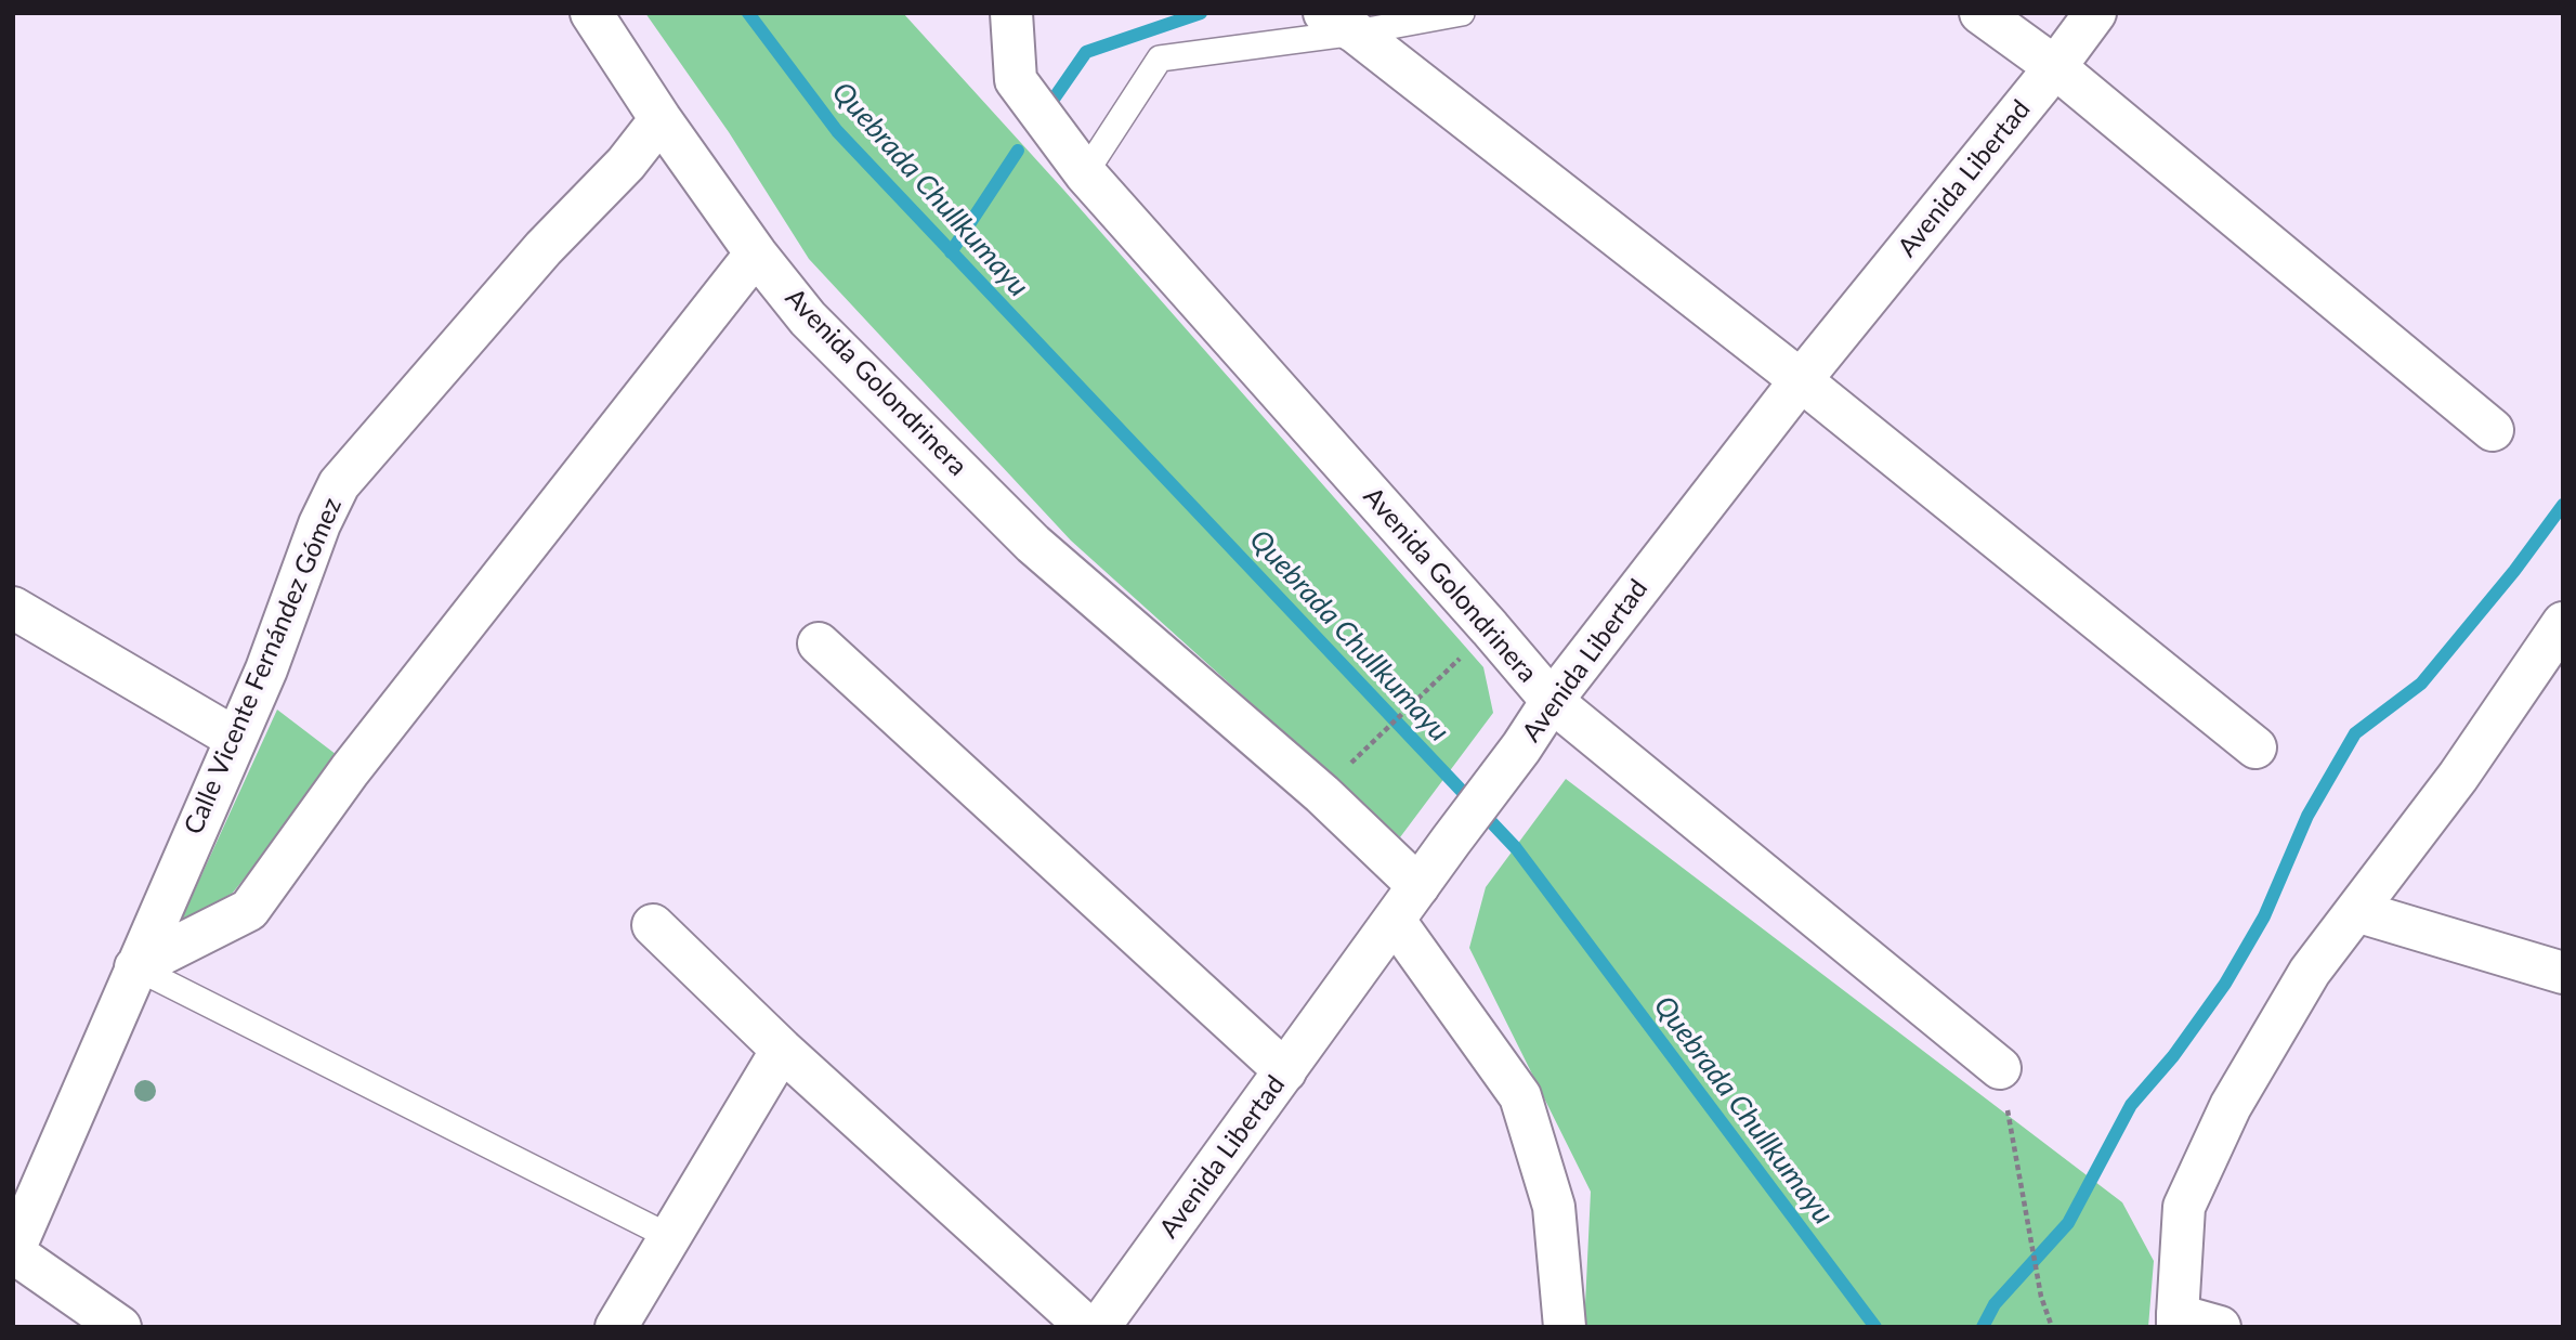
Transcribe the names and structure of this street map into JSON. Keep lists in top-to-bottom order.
{
  "streets": {
    "street": ["Avenida Libertad", "Avenida Golondrinera", "Calle Vicente Fernández Gómez"]
  },
  "crossings": [
    ["Avenida Libertad", "Avenida Golondrinera"],
    ["Avenida Golondrinera", "Calle Vicente Fernández Gómez"]
  ],
  "water": ["Quebrada Chullkumayu"]
}
